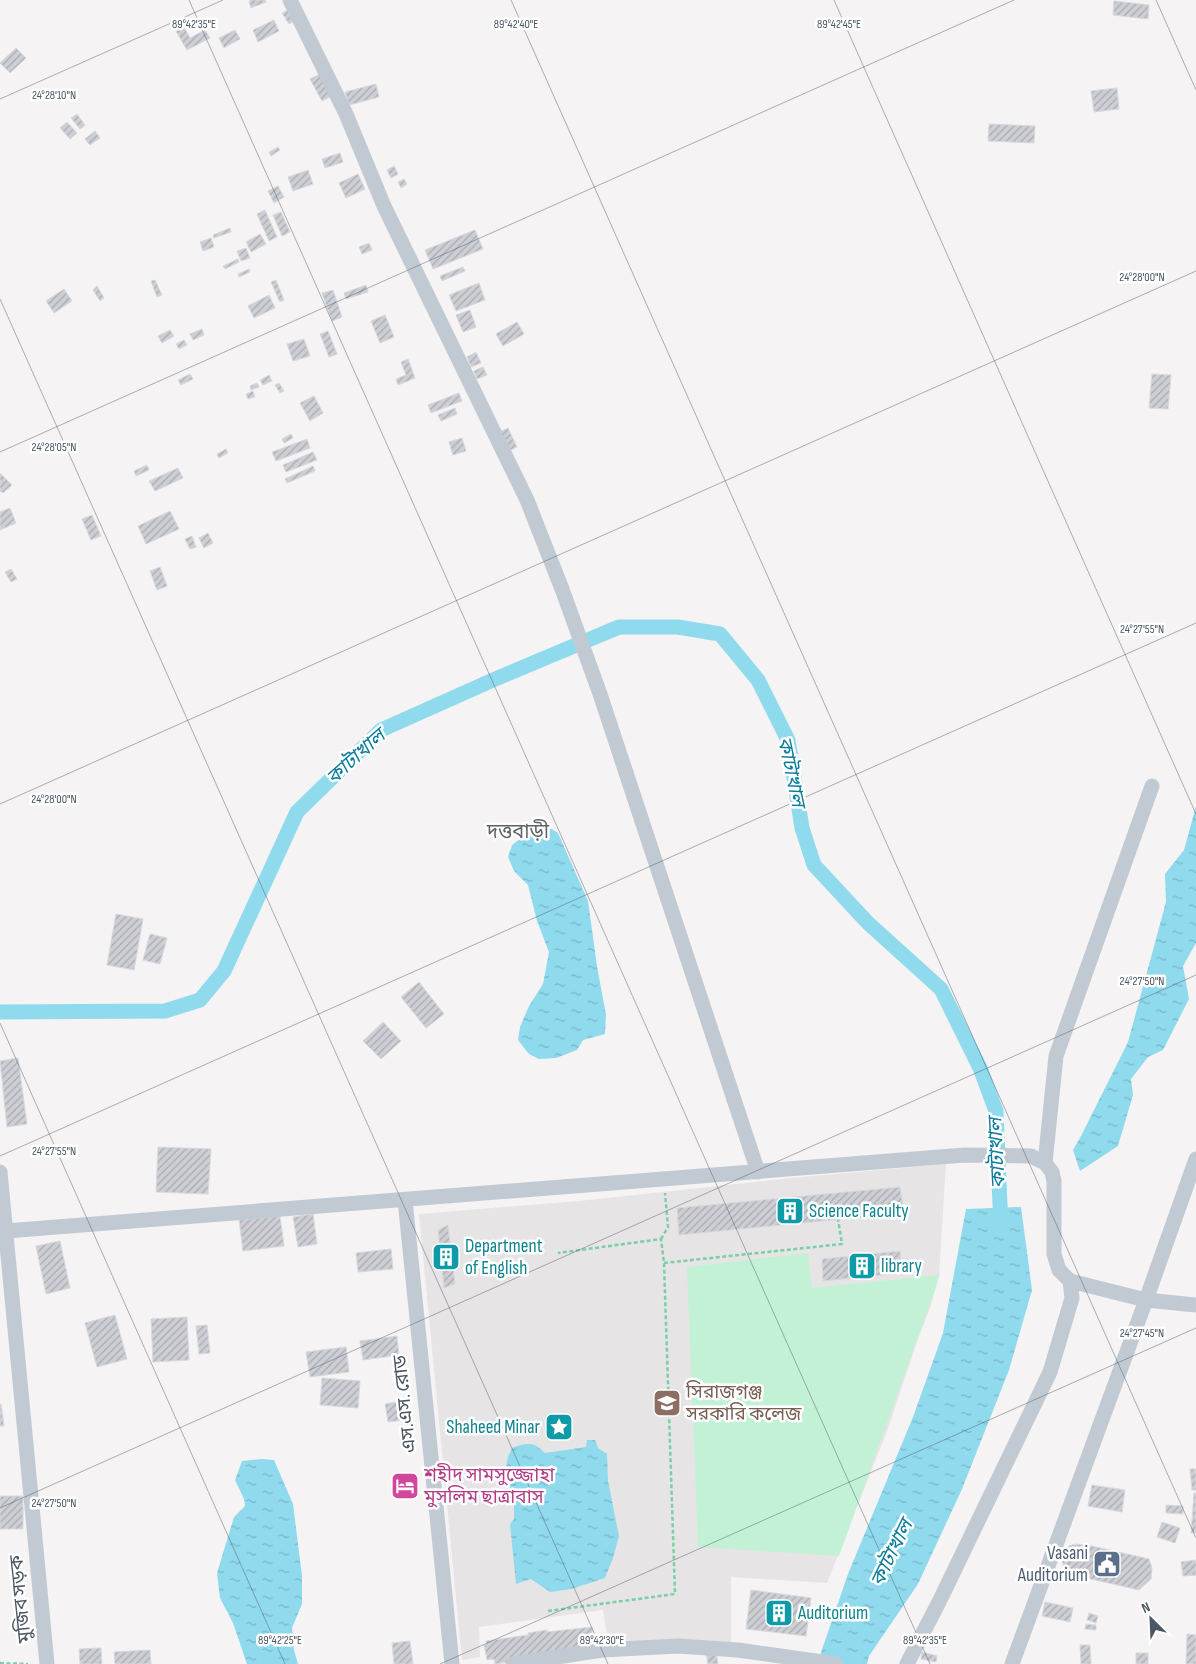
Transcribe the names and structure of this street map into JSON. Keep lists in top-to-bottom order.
{
  "streets": {
    "street": ["এস.এস. রোড", "মুজিব সড়ক"]
  },
  "districts": ["দত্তবাড়ী"],
  "water": ["কাটাখাল"],
  "places": {
    "building": [
      "Science Faculty",
      "Department of English",
      "library",
      "Auditorium"
    ],
    "school or university": ["সিরাজগঞ্জ সরকারি কলেজ"],
    "place": ["Shaheed Minar"],
    "hotel": ["শহীদ সামসুজ্জোহা মুসলিম ছাত্রাবাস"],
    "public building": ["Vasani Auditorium"]
  },
  "north": "top left",
  "coordinates": [
    "89°42'45\"E",
    "89°42'35\"E",
    "89°42'40\"E",
    "24°28'10\"N",
    "24°28'00\"N",
    "24°28'05\"N",
    "24°27'55\"N",
    "24°27'50\"N",
    "24°27'45\"N",
    "89°42'25\"E",
    "89°42'30\"E"
  ]
}
